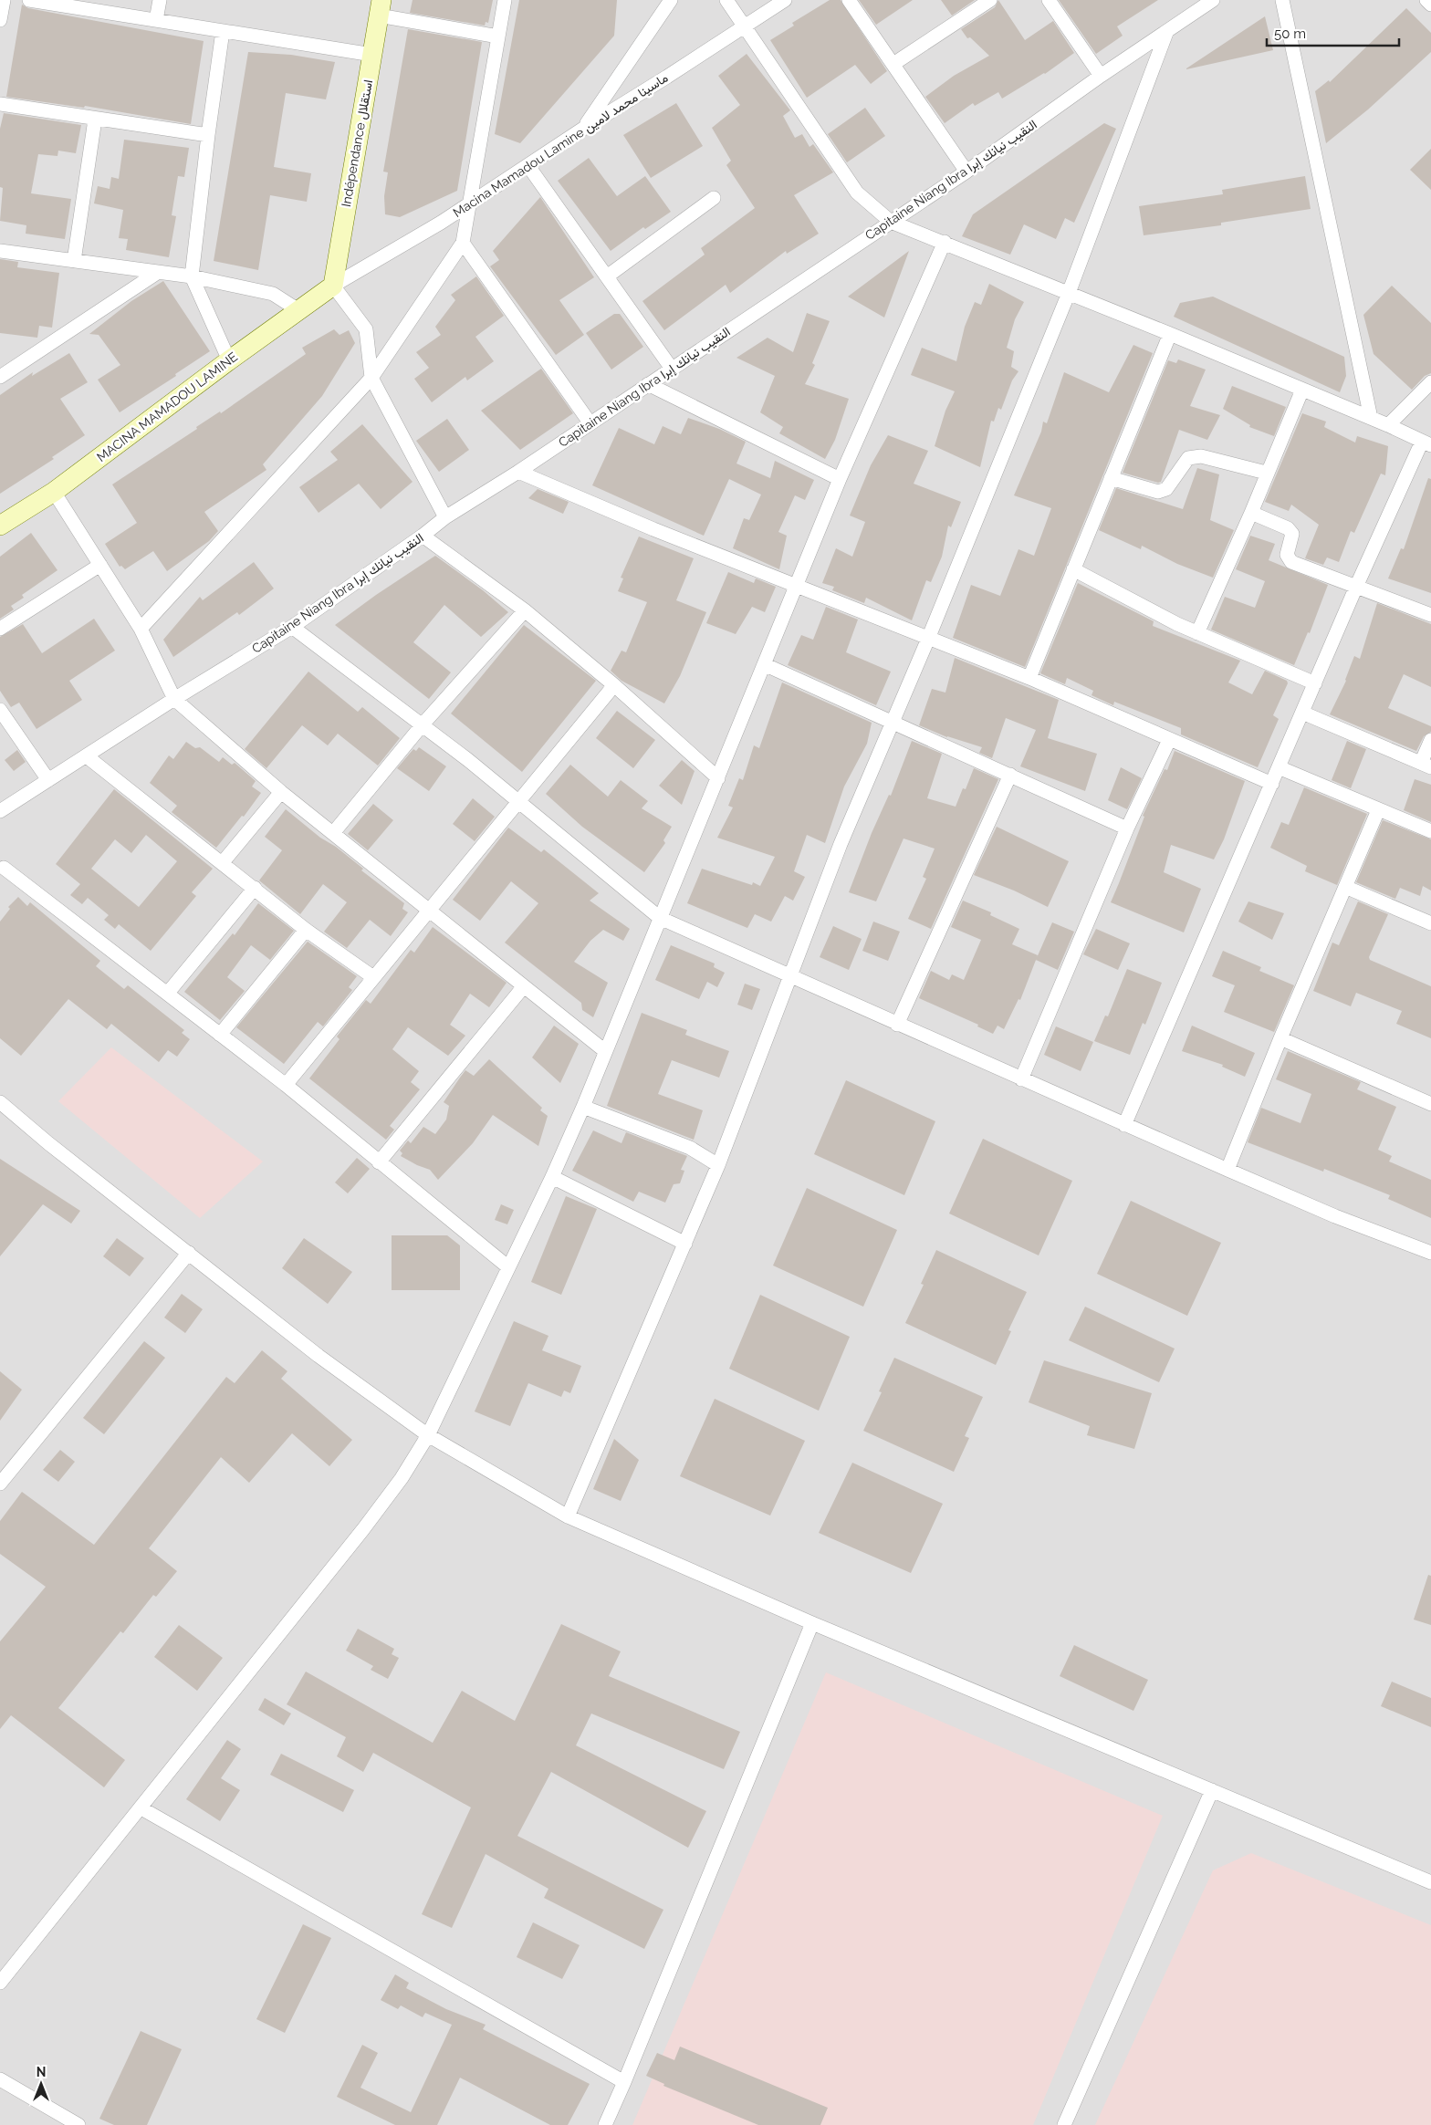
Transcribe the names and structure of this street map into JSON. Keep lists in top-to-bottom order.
{
  "streets": {
    "street": [
      "Indépendance استقلال",
      "Macina Mamadou Lamine ماسينا محمد لامين",
      "Capitaine Niang Ibra النقيب نيانك إبرا",
      "MACINA MAMADOU LAMINE"
    ]
  },
  "crossings": [
    ["Indépendance استقلال", "Macina Mamadou Lamine ماسينا محمد لامين"],
    ["Indépendance استقلال", "MACINA MAMADOU LAMINE"],
    ["Macina Mamadou Lamine ماسينا محمد لامين", "MACINA MAMADOU LAMINE"]
  ],
  "scale_bar": "50 m",
  "north": "top"
}
